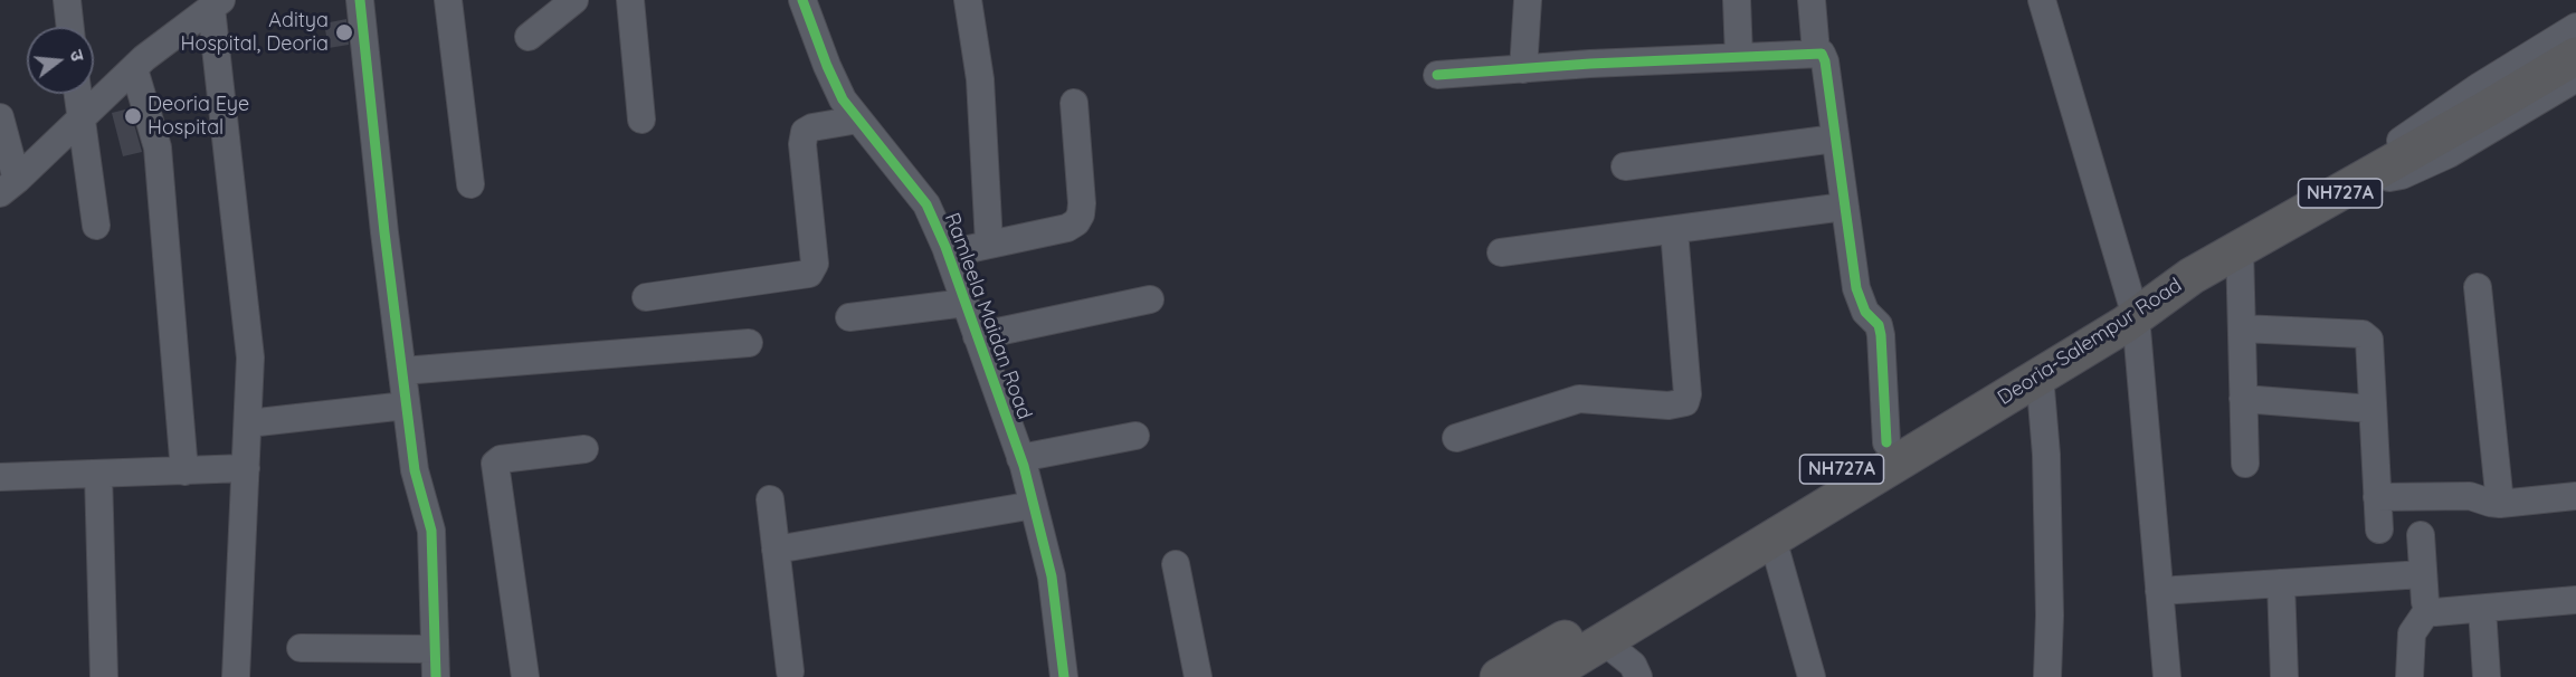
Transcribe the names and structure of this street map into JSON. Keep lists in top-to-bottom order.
{
  "streets": {
    "highway": ["NH727A", "Deoria-Salempur Road"],
    "street": ["Ramleela Maidan Road"]
  },
  "crossings": [
    ["NH727A", "Deoria-Salempur Road"]
  ],
  "places": ["Aditya Hospital, Deoria", "Deoria Eye Hospital"],
  "north": "right"
}
